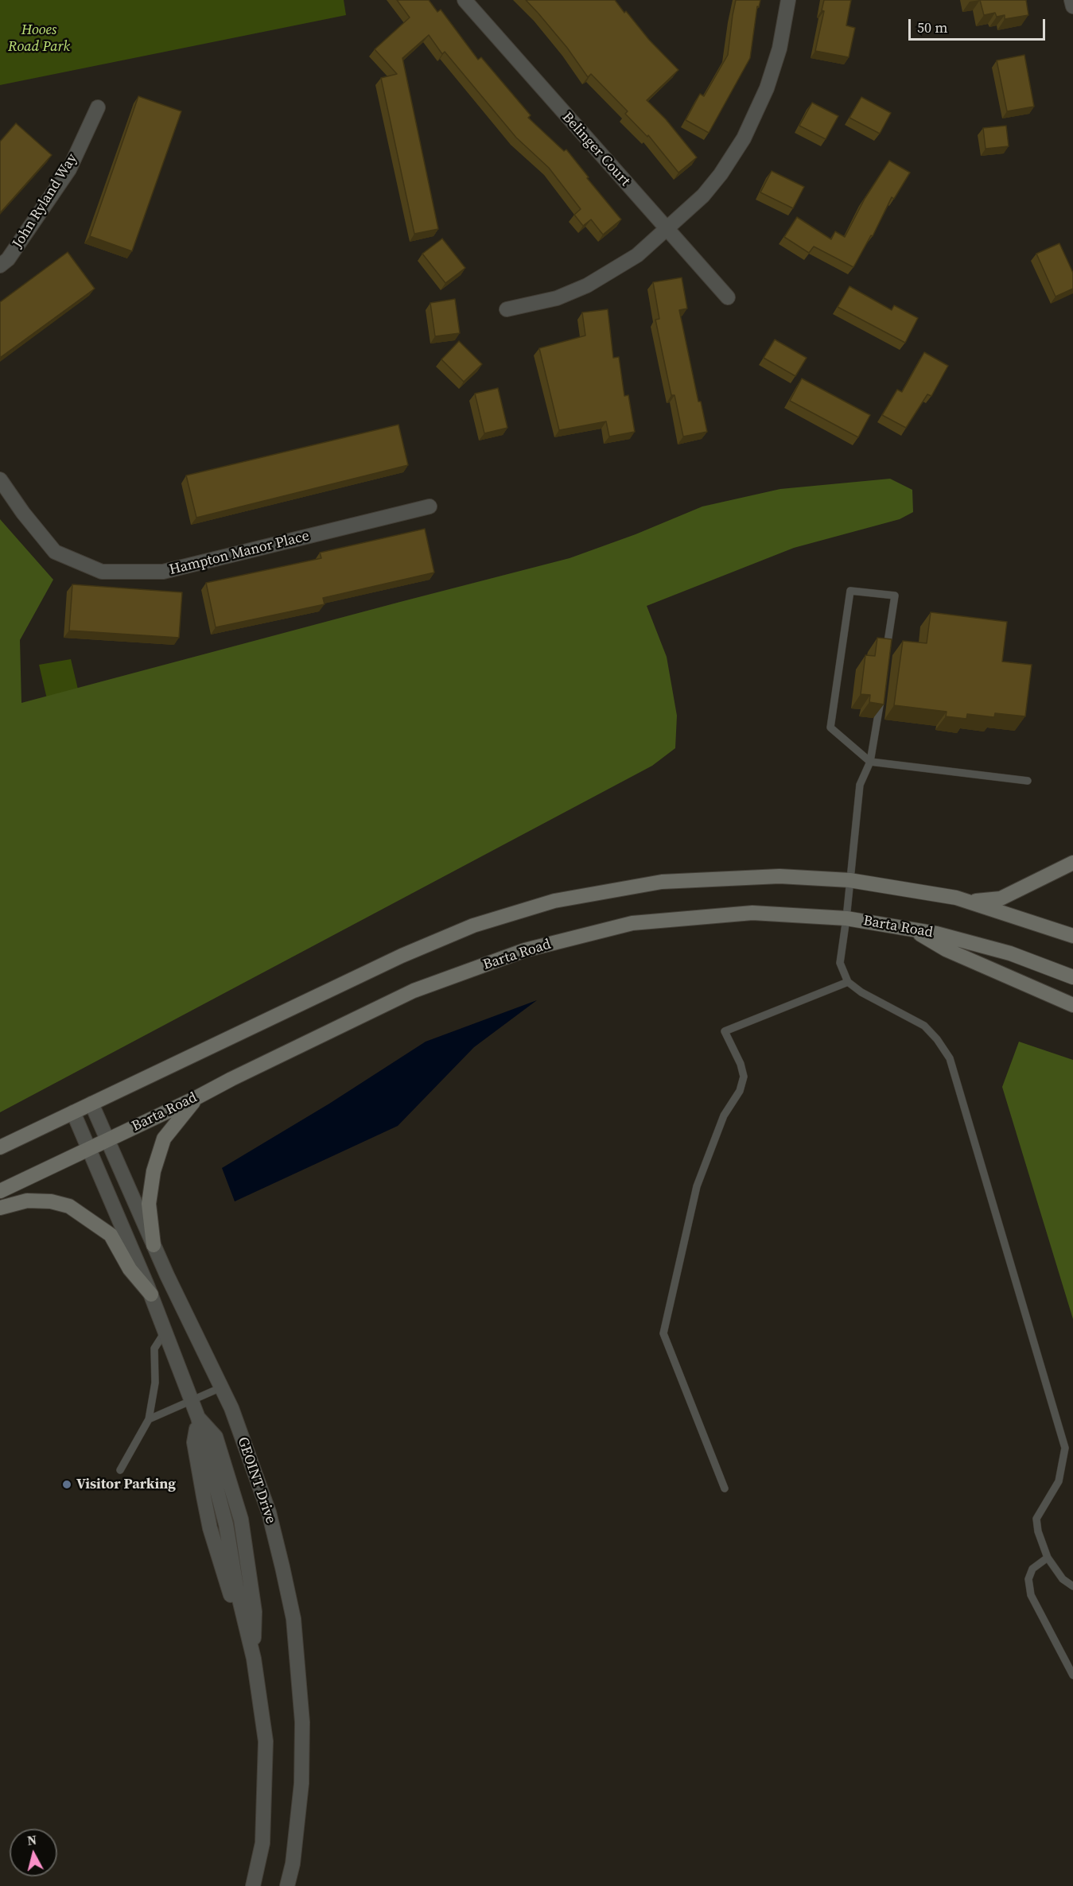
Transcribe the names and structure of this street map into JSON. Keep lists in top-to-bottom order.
{
  "streets": {
    "street": [
      "Belinger Court",
      "John Ryland Way",
      "Hampton Manor Place",
      "Barta Road",
      "GEOINT Drive"
    ]
  },
  "crossings": [
    ["Barta Road", "GEOINT Drive"]
  ],
  "parks": ["Hooes Road Park"],
  "places": ["Visitor Parking"],
  "scale_bar": "50 m",
  "north": "top"
}
